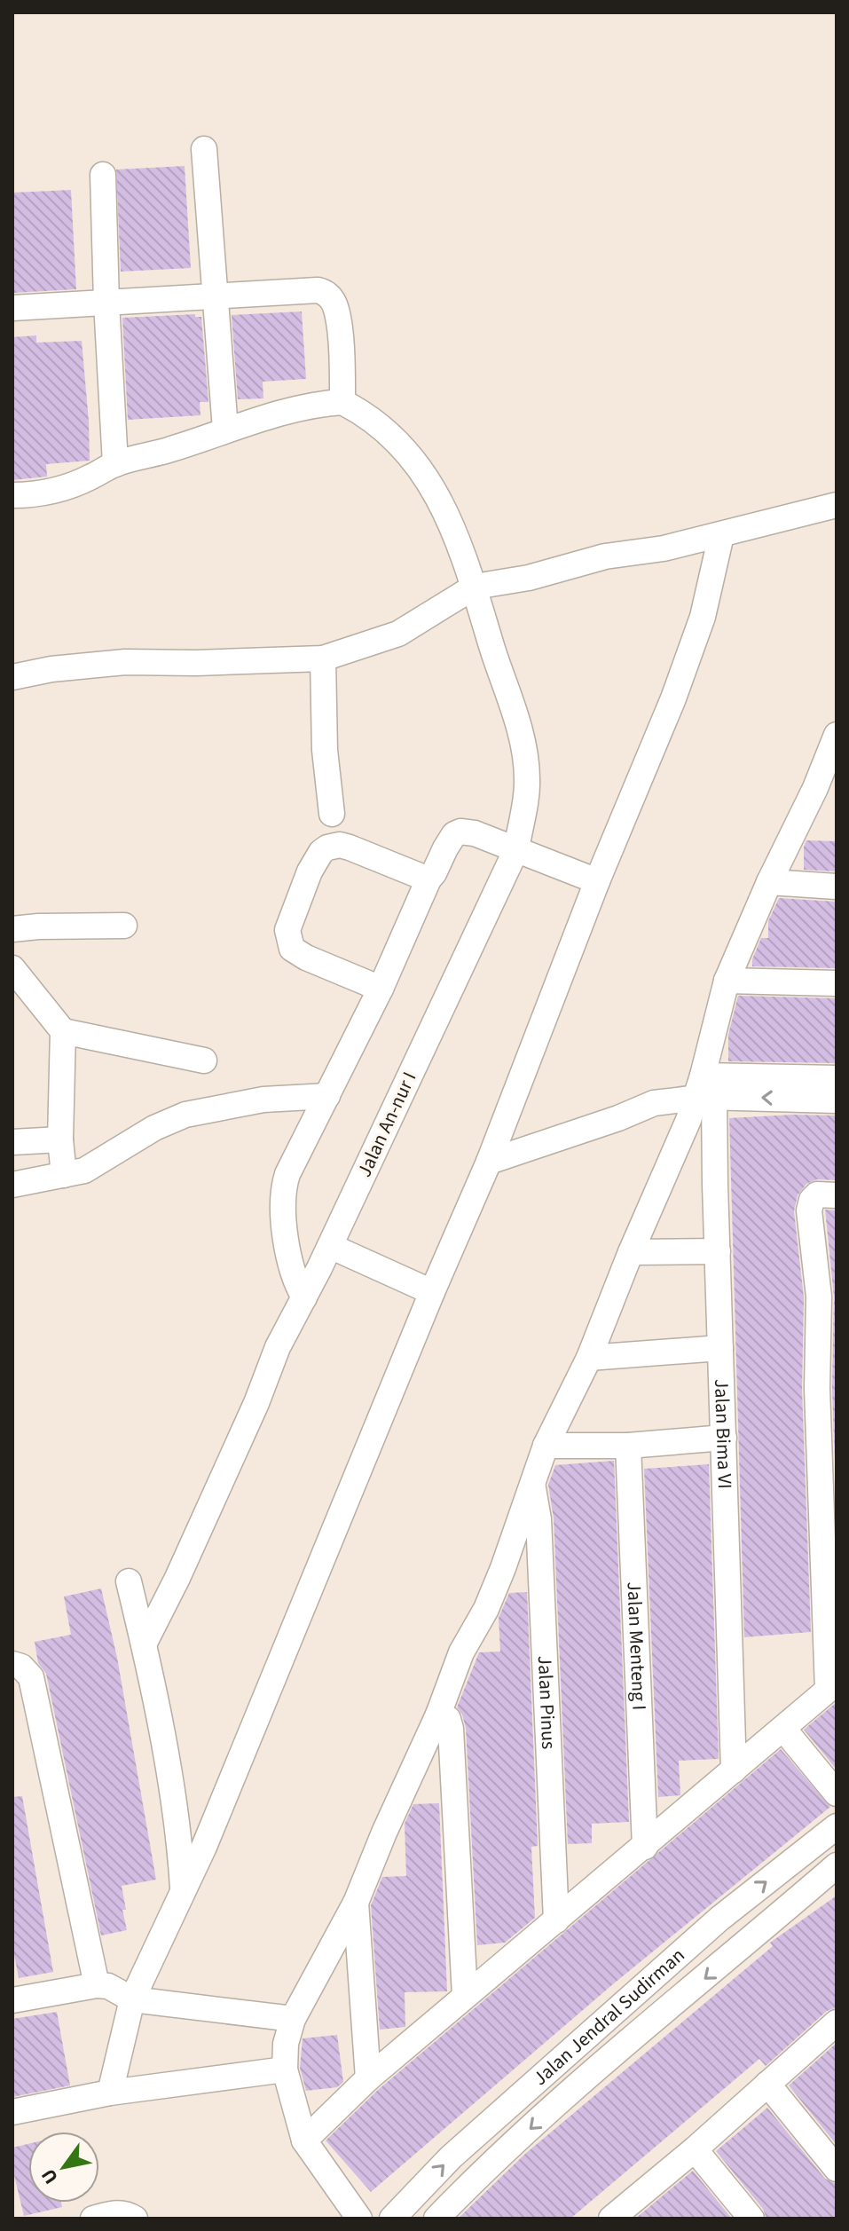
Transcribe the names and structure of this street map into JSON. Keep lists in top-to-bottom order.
{
  "streets": {
    "street": [
      "Jalan An-nur I",
      "Jalan Bima VI",
      "Jalan Menteng I",
      "Jalan Pinus",
      "Jalan Jendral Sudirman"
    ]
  },
  "north": "bottom left"
}
